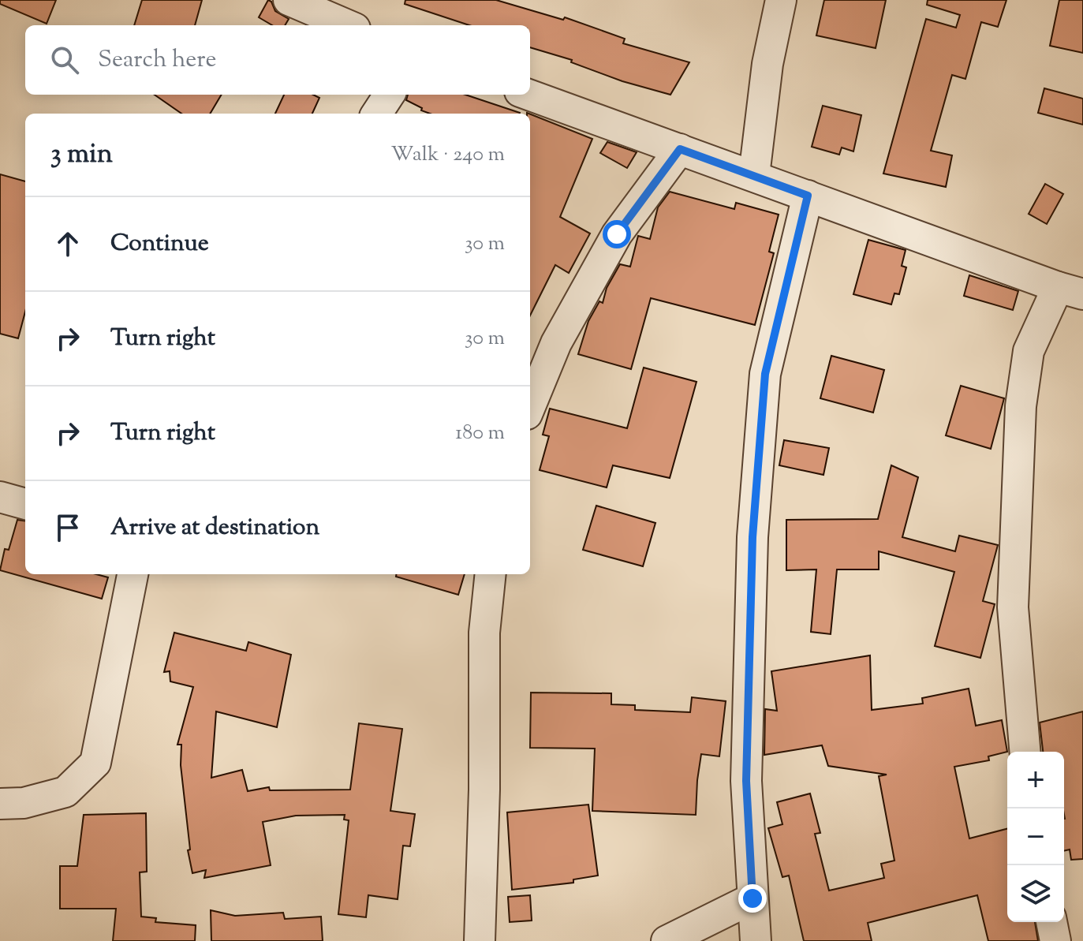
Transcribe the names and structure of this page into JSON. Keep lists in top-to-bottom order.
{
  "page": {
    "search": "Search here",
    "heading": ["3 min", "Walk · 240 m"],
    "list": [
      ["Continue", "30 m"],
      ["Turn right", "30 m"],
      ["Turn right", "180 m"],
      "Arrive at destination"
    ],
    "map_buttons": ["+", "−"]
  }
}
